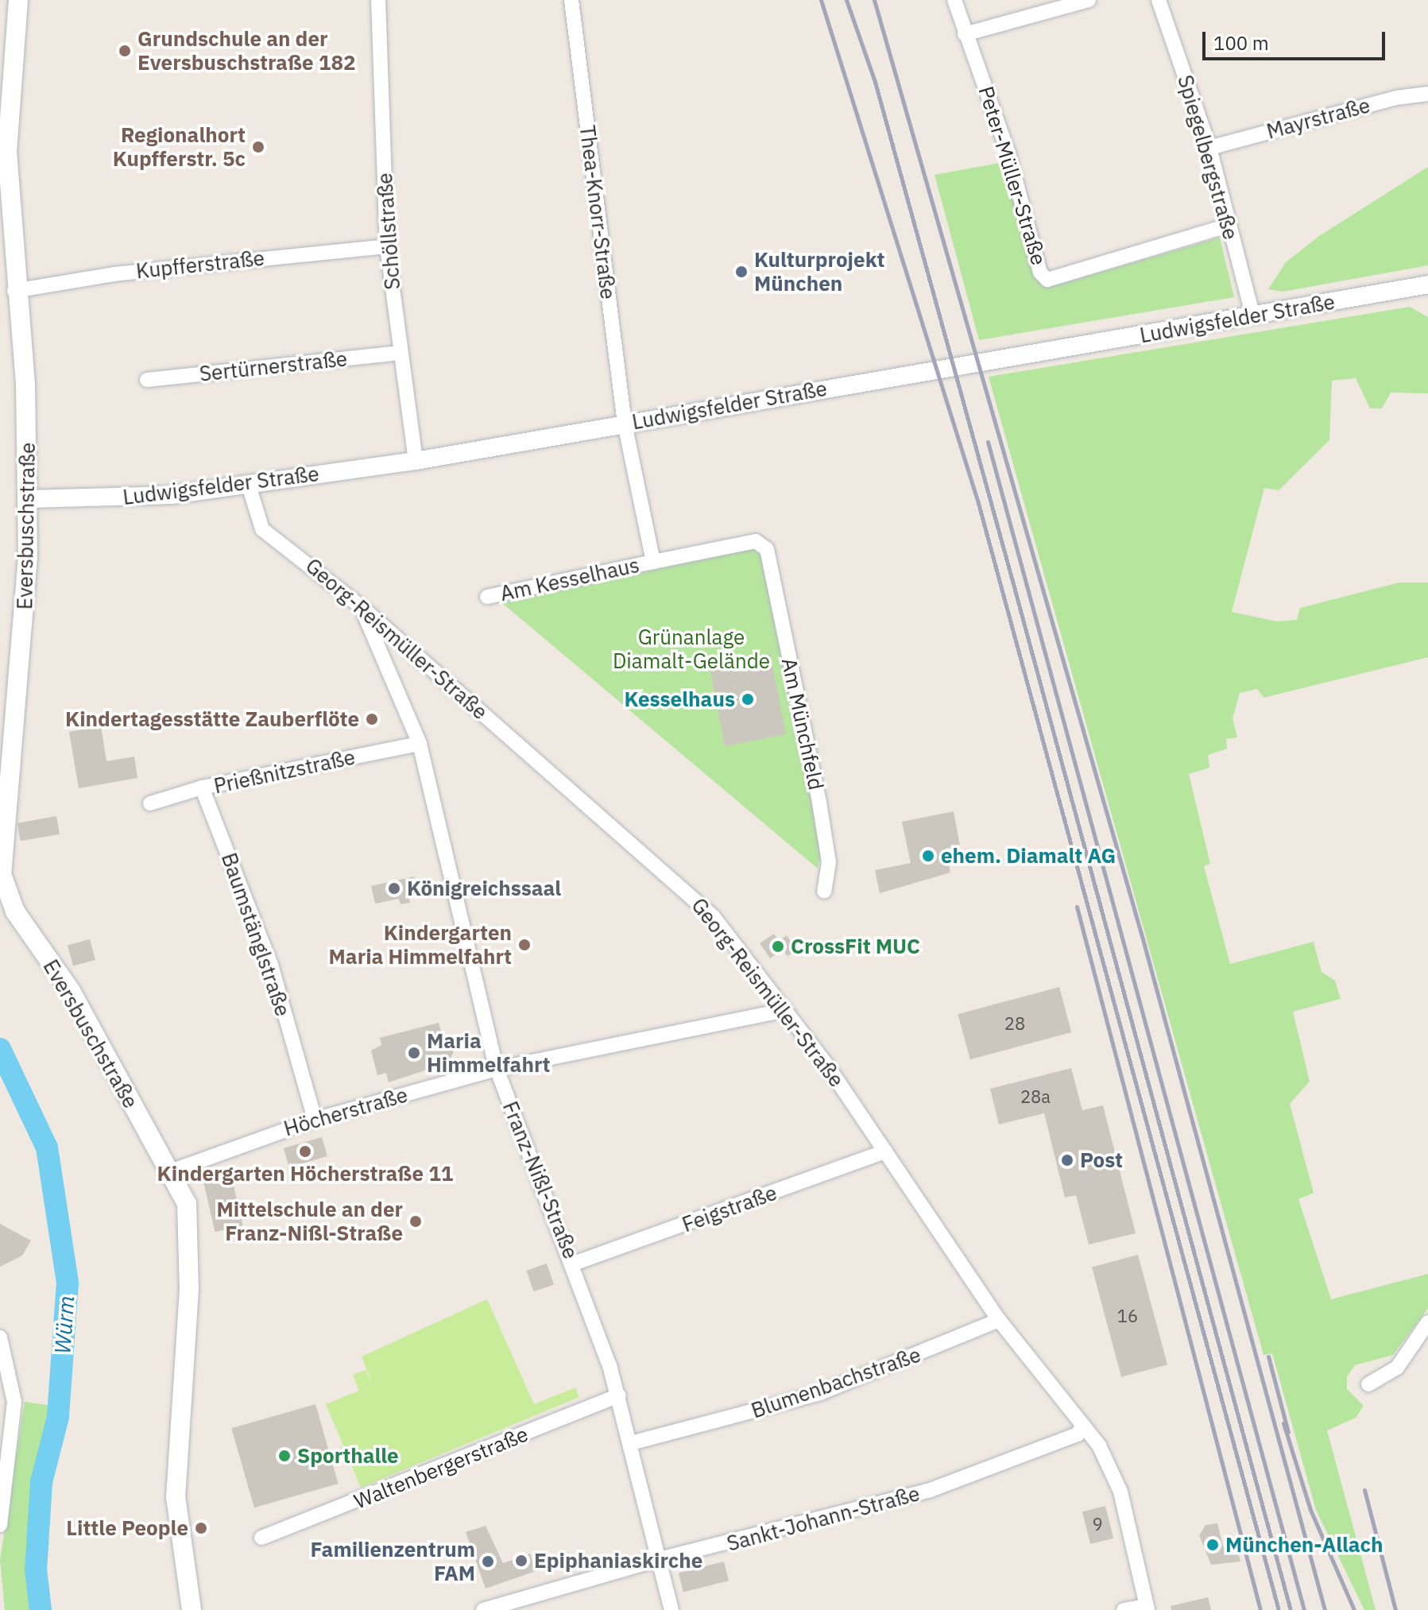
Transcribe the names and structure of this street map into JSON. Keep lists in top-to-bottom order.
{
  "streets": {
    "main road": ["Eversbuschstraße"],
    "street": [
      "Mayrstraße",
      "Spiegelbergstraße",
      "Peter-Müller-Straße",
      "Thea-Knorr-Straße",
      "Schöllstraße",
      "Kupfferstraße",
      "Ludwigsfelder Straße",
      "Sertürnerstraße",
      "Am Kesselhaus",
      "Georg-Reismüller-Straße",
      "Am Münchfeld",
      "Prießnitzstraße",
      "Baumstänglstraße",
      "Höcherstraße",
      "Franz-Nißl-Straße",
      "Feigstraße",
      "Blumenbachstraße",
      "Waltenbergerstraße",
      "Sankt-Johann-Straße"
    ]
  },
  "crossings": [
    ["Mayrstraße", "Spiegelbergstraße"],
    ["Spiegelbergstraße", "Peter-Müller-Straße"],
    ["Spiegelbergstraße", "Ludwigsfelder Straße"],
    ["Thea-Knorr-Straße", "Ludwigsfelder Straße"],
    ["Schöllstraße", "Kupfferstraße"],
    ["Schöllstraße", "Ludwigsfelder Straße"],
    ["Schöllstraße", "Sertürnerstraße"],
    ["Kupfferstraße", "Eversbuschstraße"],
    ["Ludwigsfelder Straße", "Eversbuschstraße"],
    ["Ludwigsfelder Straße", "Georg-Reismüller-Straße"],
    ["Eversbuschstraße", "Höcherstraße"],
    ["Am Kesselhaus", "Am Münchfeld"],
    ["Georg-Reismüller-Straße", "Höcherstraße"],
    ["Georg-Reismüller-Straße", "Franz-Nißl-Straße"],
    ["Georg-Reismüller-Straße", "Feigstraße"],
    ["Georg-Reismüller-Straße", "Blumenbachstraße"],
    ["Georg-Reismüller-Straße", "Sankt-Johann-Straße"],
    ["Prießnitzstraße", "Baumstänglstraße"],
    ["Prießnitzstraße", "Franz-Nißl-Straße"],
    ["Baumstänglstraße", "Höcherstraße"],
    ["Höcherstraße", "Franz-Nißl-Straße"],
    ["Franz-Nißl-Straße", "Feigstraße"],
    ["Franz-Nißl-Straße", "Blumenbachstraße"],
    ["Franz-Nißl-Straße", "Waltenbergerstraße"],
    ["Franz-Nißl-Straße", "Sankt-Johann-Straße"]
  ],
  "water": ["Würm"],
  "parks": ["Grünanlage Diamalt-Gelände"],
  "places": [
    "Grundschule an der Eversbuschstraße 182",
    "Regionalhort Kupfferstr. 5c",
    "Kulturprojekt München",
    "Kesselhaus",
    "Kindertagesstätte Zauberflöte",
    "ehem. Diamalt AG",
    "Königreichssaal",
    "Kindergarten Maria Himmelfahrt",
    "CrossFit MUC",
    "Maria Himmelfahrt",
    "Kindergarten Höcherstraße 11",
    "Post",
    "Mittelschule an der Franz-Nißl-Straße",
    "Sporthalle",
    "Little People",
    "München-Allach",
    "Epiphaniaskirche",
    "Familienzentrum FAM"
  ],
  "house_numbers": [
    "28",
    "28a",
    "16",
    "9"
  ],
  "scale_bar": "100 m"
}
